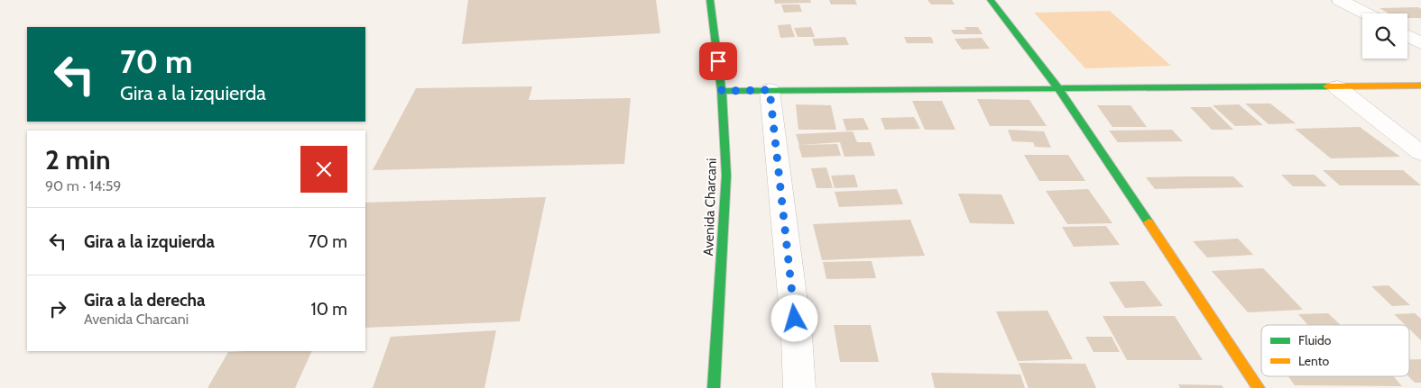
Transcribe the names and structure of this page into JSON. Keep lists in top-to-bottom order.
{
  "streets": {
    "street": ["Avenida Charcani"]
  },
  "legend": ["Fluido", "Lento"],
  "page": {
    "turn": ["70 m", "Gira a la izquierda"],
    "heading": ["2 min", "90 m · 14:59"],
    "list": [
      {
        "name": "Gira a la izquierda",
        "value": "70 m"
      },
      {
        "name": "Gira a la derecha",
        "note": "Avenida Charcani",
        "value": "10 m"
      }
    ]
  }
}
